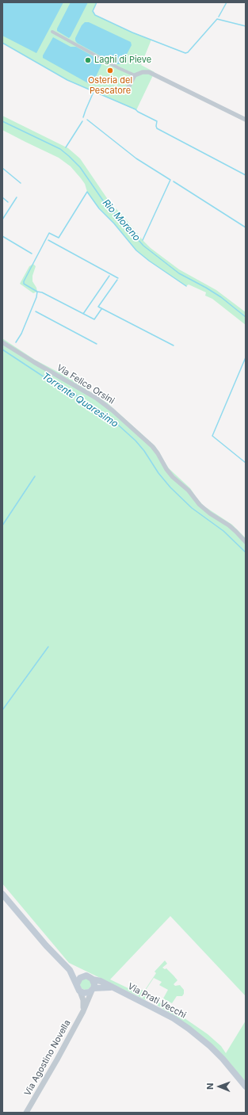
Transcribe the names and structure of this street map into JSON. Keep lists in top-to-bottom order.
{
  "streets": {
    "main road": ["Via Prati Vecchi"],
    "street": ["Via Felice Orsini", "Via Agostino Novella"]
  },
  "crossings": [
    ["Via Prati Vecchi", "Via Agostino Novella"]
  ],
  "water": ["Rio Moreno", "Torrente Quaresimo"],
  "places": ["Laghi di Pieve", "Osteria del Pescatore"],
  "north": "left"
}
